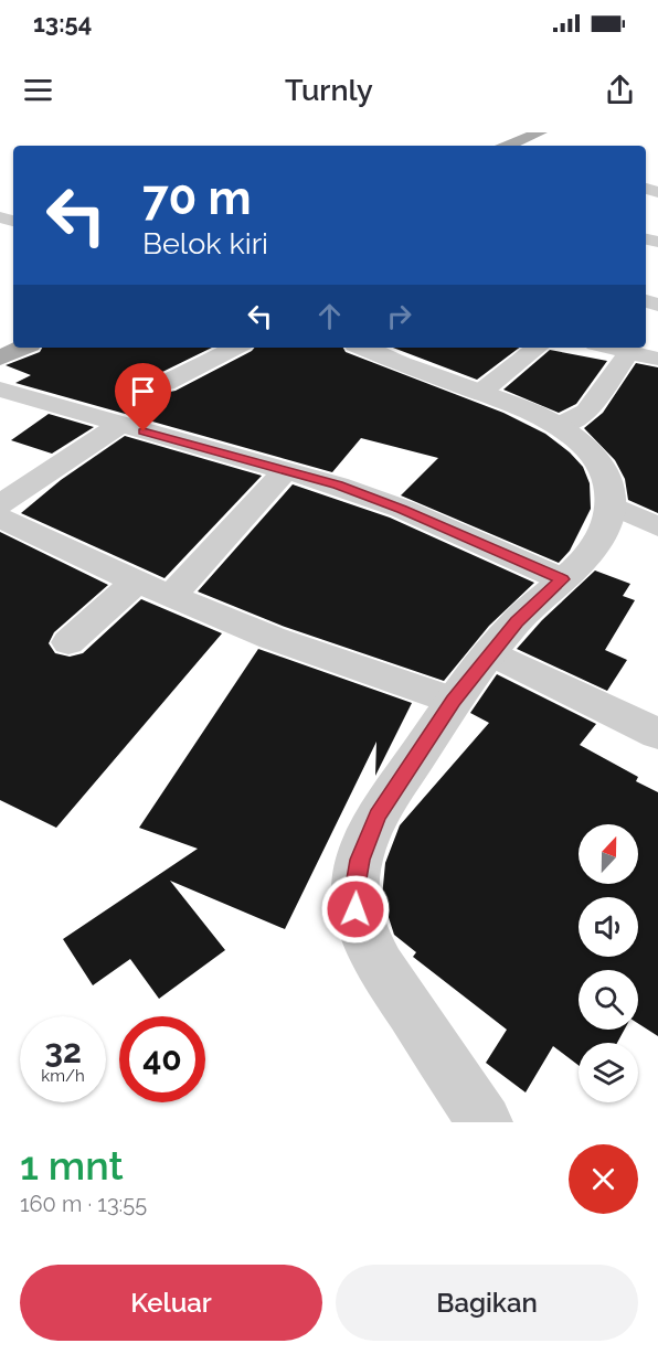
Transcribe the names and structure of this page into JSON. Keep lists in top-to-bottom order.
{
  "north": "top",
  "page": {
    "status": "13:54",
    "header": "Turnly",
    "turn": ["70 m", "Belok kiri"],
    "speed": "32 km/h",
    "limit": "40",
    "heading": ["1 mnt", "160 m · 13:55"],
    "buttons": ["Keluar", "Bagikan"]
  }
}
